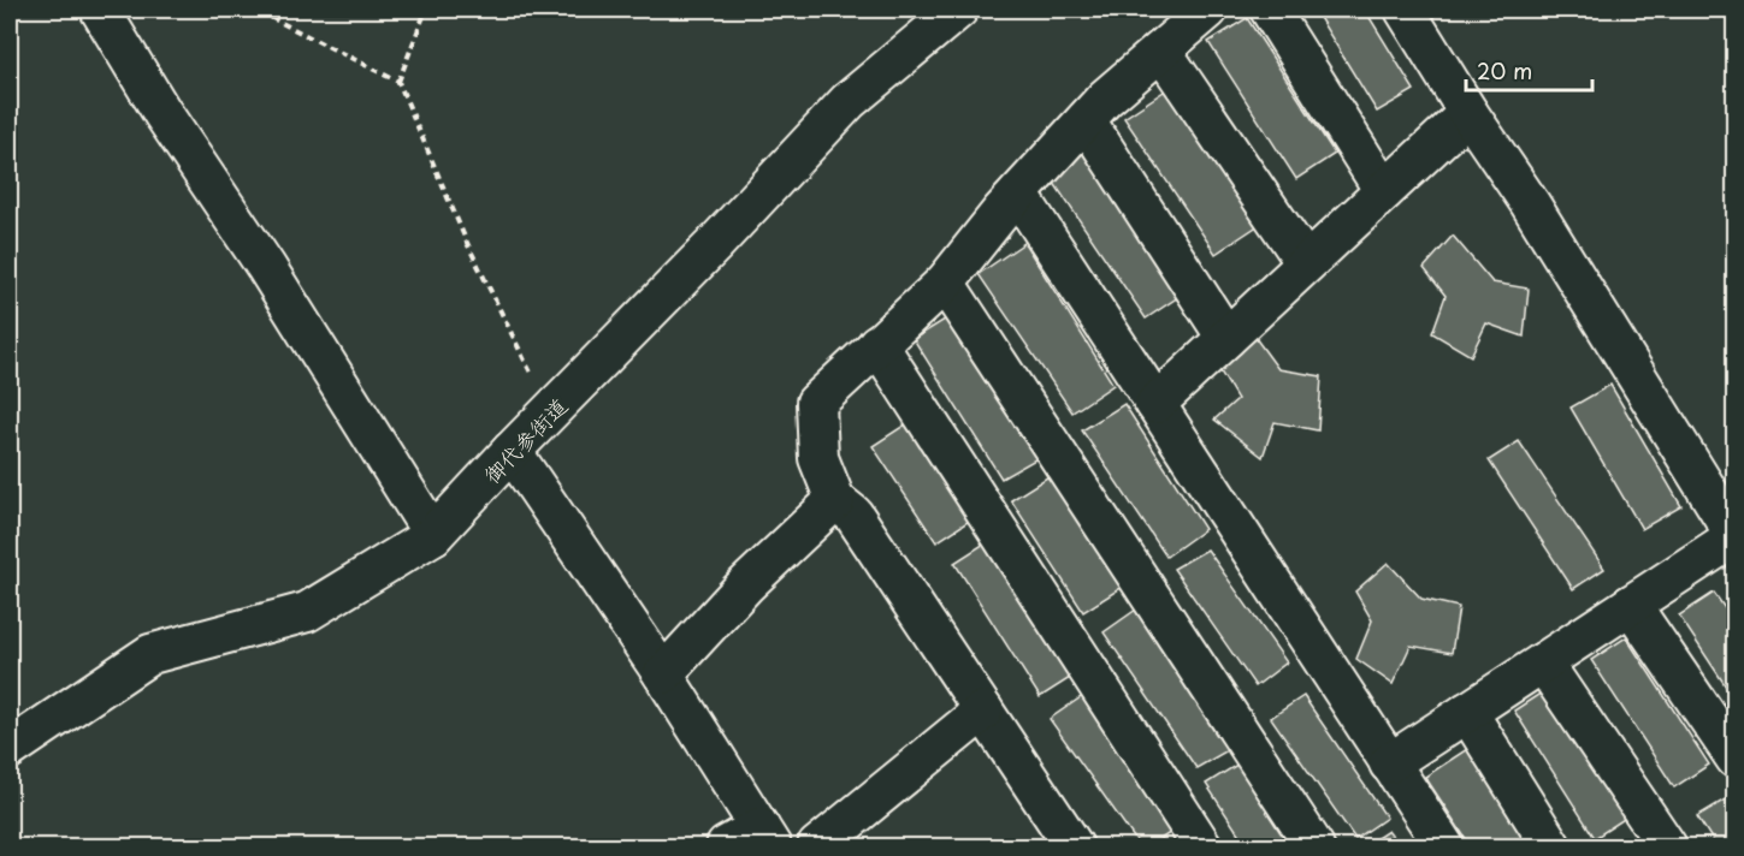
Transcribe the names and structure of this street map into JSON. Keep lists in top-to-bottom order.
{
  "streets": {
    "street": ["御代参街道"]
  },
  "scale_bar": "20 m"
}
